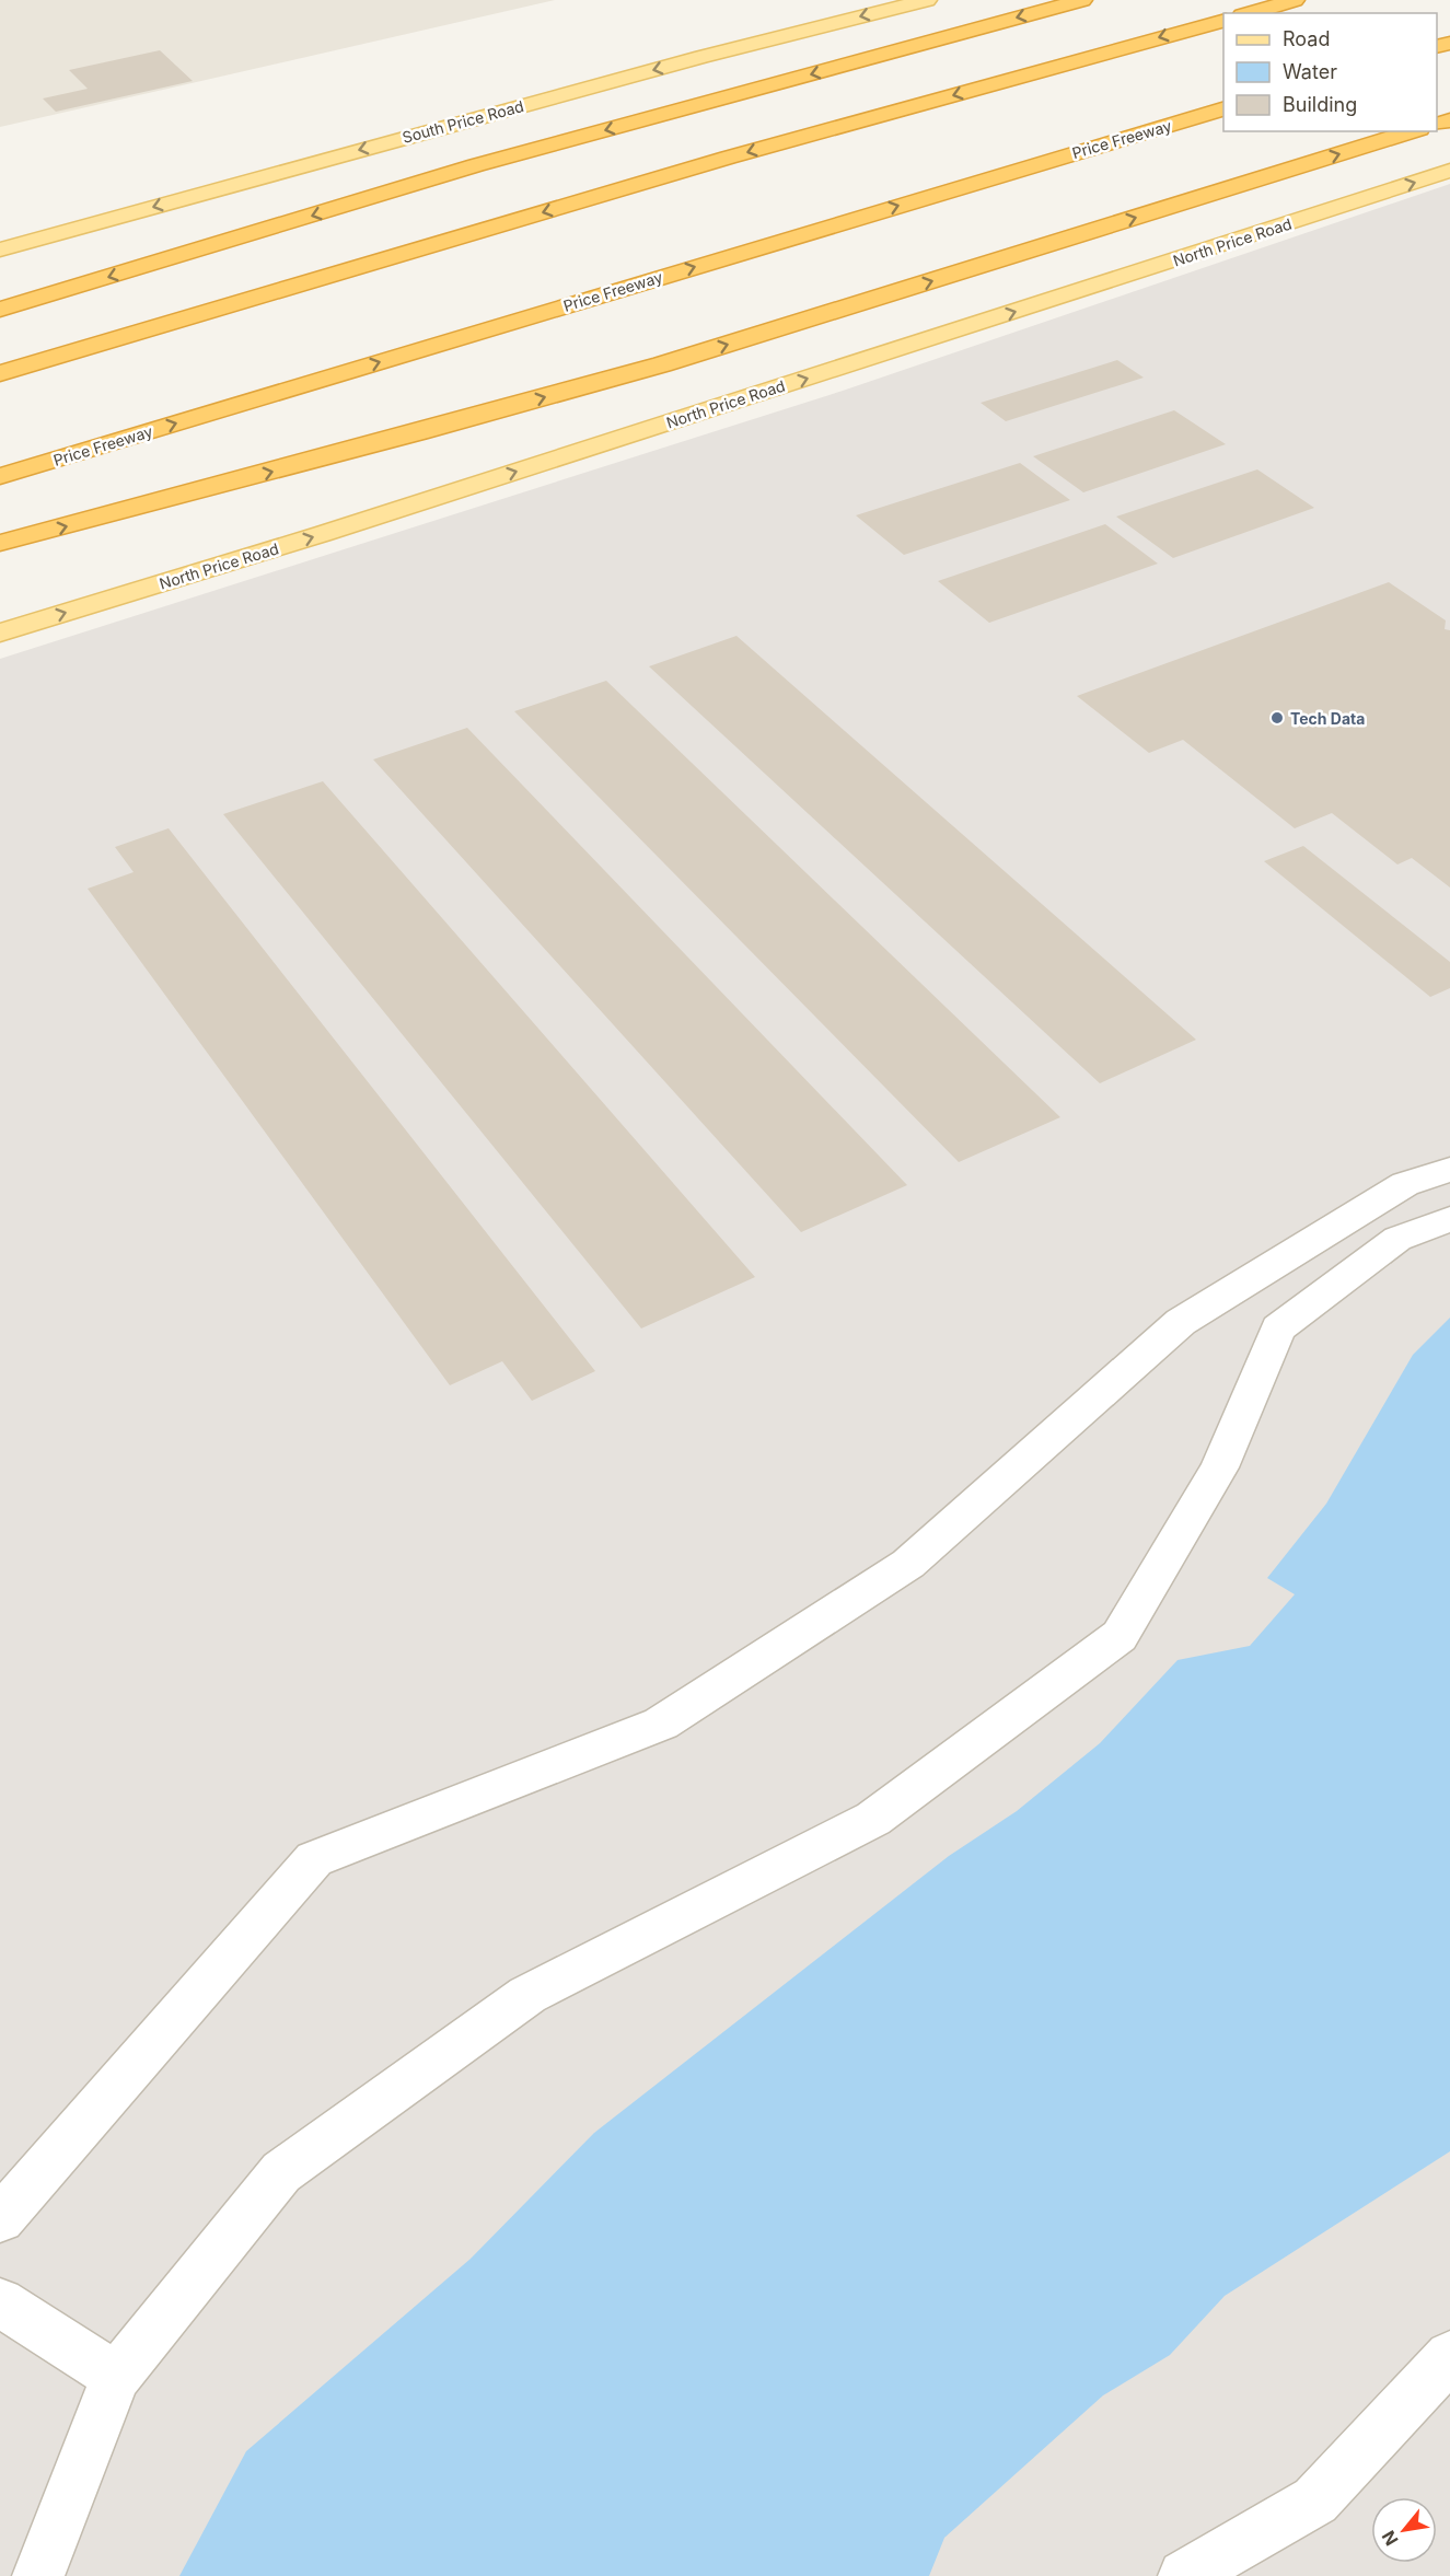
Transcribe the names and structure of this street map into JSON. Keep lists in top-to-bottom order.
{
  "streets": {
    "highway": ["Price Freeway"],
    "main road": ["South Price Road", "North Price Road"]
  },
  "one_way": ["South Price Road", "North Price Road"],
  "places": ["Tech Data"],
  "legend": ["Road", "Water", "Building"],
  "north": "bottom left"
}
